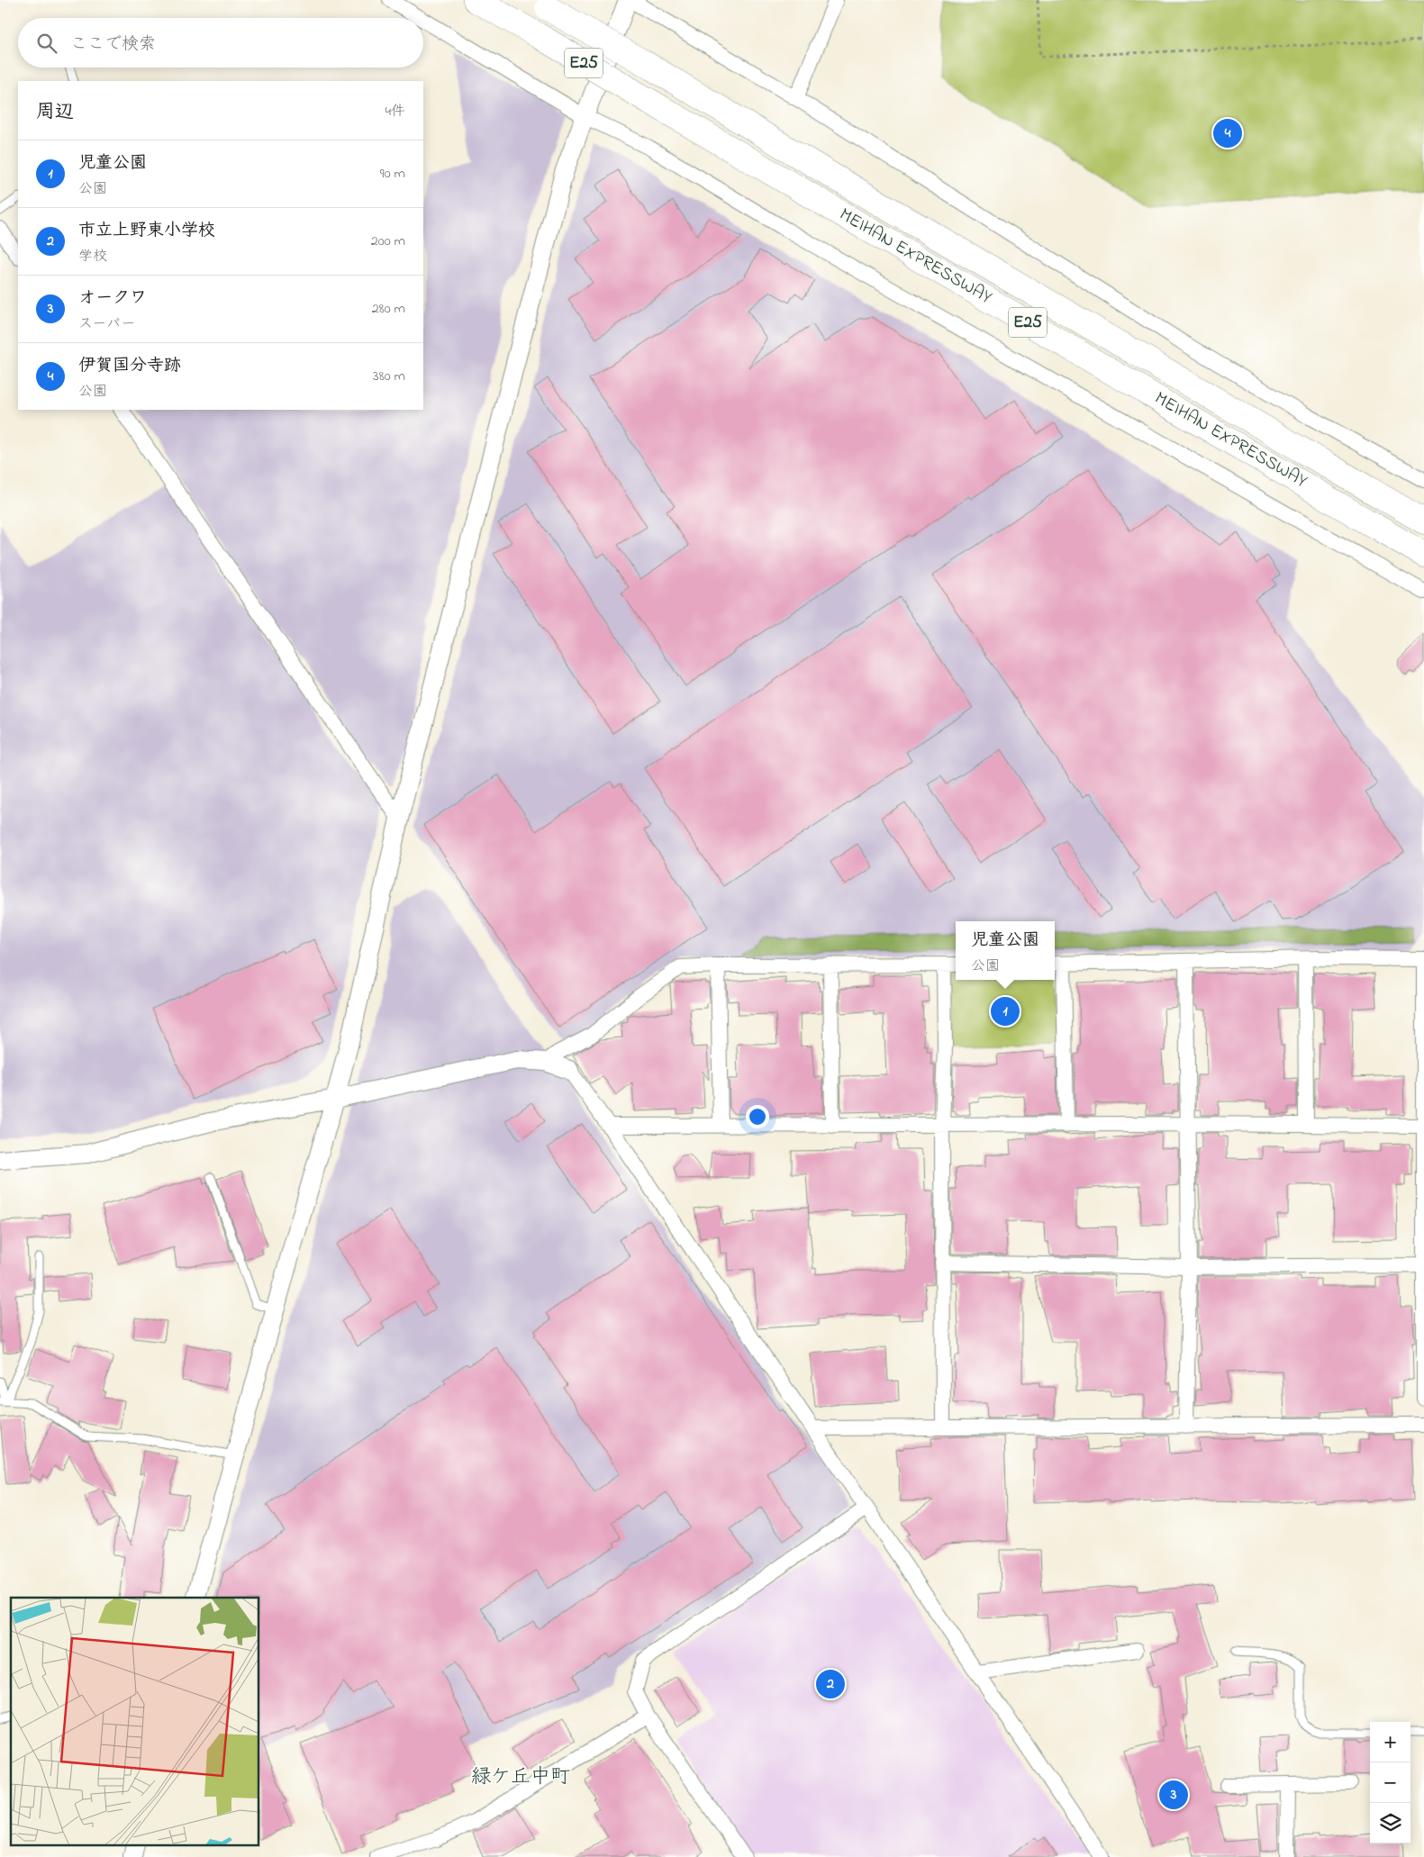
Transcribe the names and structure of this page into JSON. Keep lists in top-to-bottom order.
{
  "streets": {
    "highway": ["E25", "MEIHAN EXPRESSWAY"]
  },
  "districts": ["緑ケ丘中町"],
  "page": {
    "search": "ここで検索",
    "heading": ["周辺", "4件"],
    "pins": [
      "4",
      "1",
      "2",
      "3"
    ],
    "list": [
      {
        "mark": "1",
        "name": "児童公園",
        "note": "公園",
        "value": "90 m"
      },
      {
        "mark": "2",
        "name": "市立上野東小学校",
        "note": "学校",
        "value": "200 m"
      },
      {
        "mark": "3",
        "name": "オークワ",
        "note": "スーパー",
        "value": "280 m"
      },
      {
        "mark": "4",
        "name": "伊賀国分寺跡",
        "note": "公園",
        "value": "380 m"
      }
    ],
    "popup": ["児童公園", "公園"],
    "map_buttons": ["+", "−"]
  }
}
